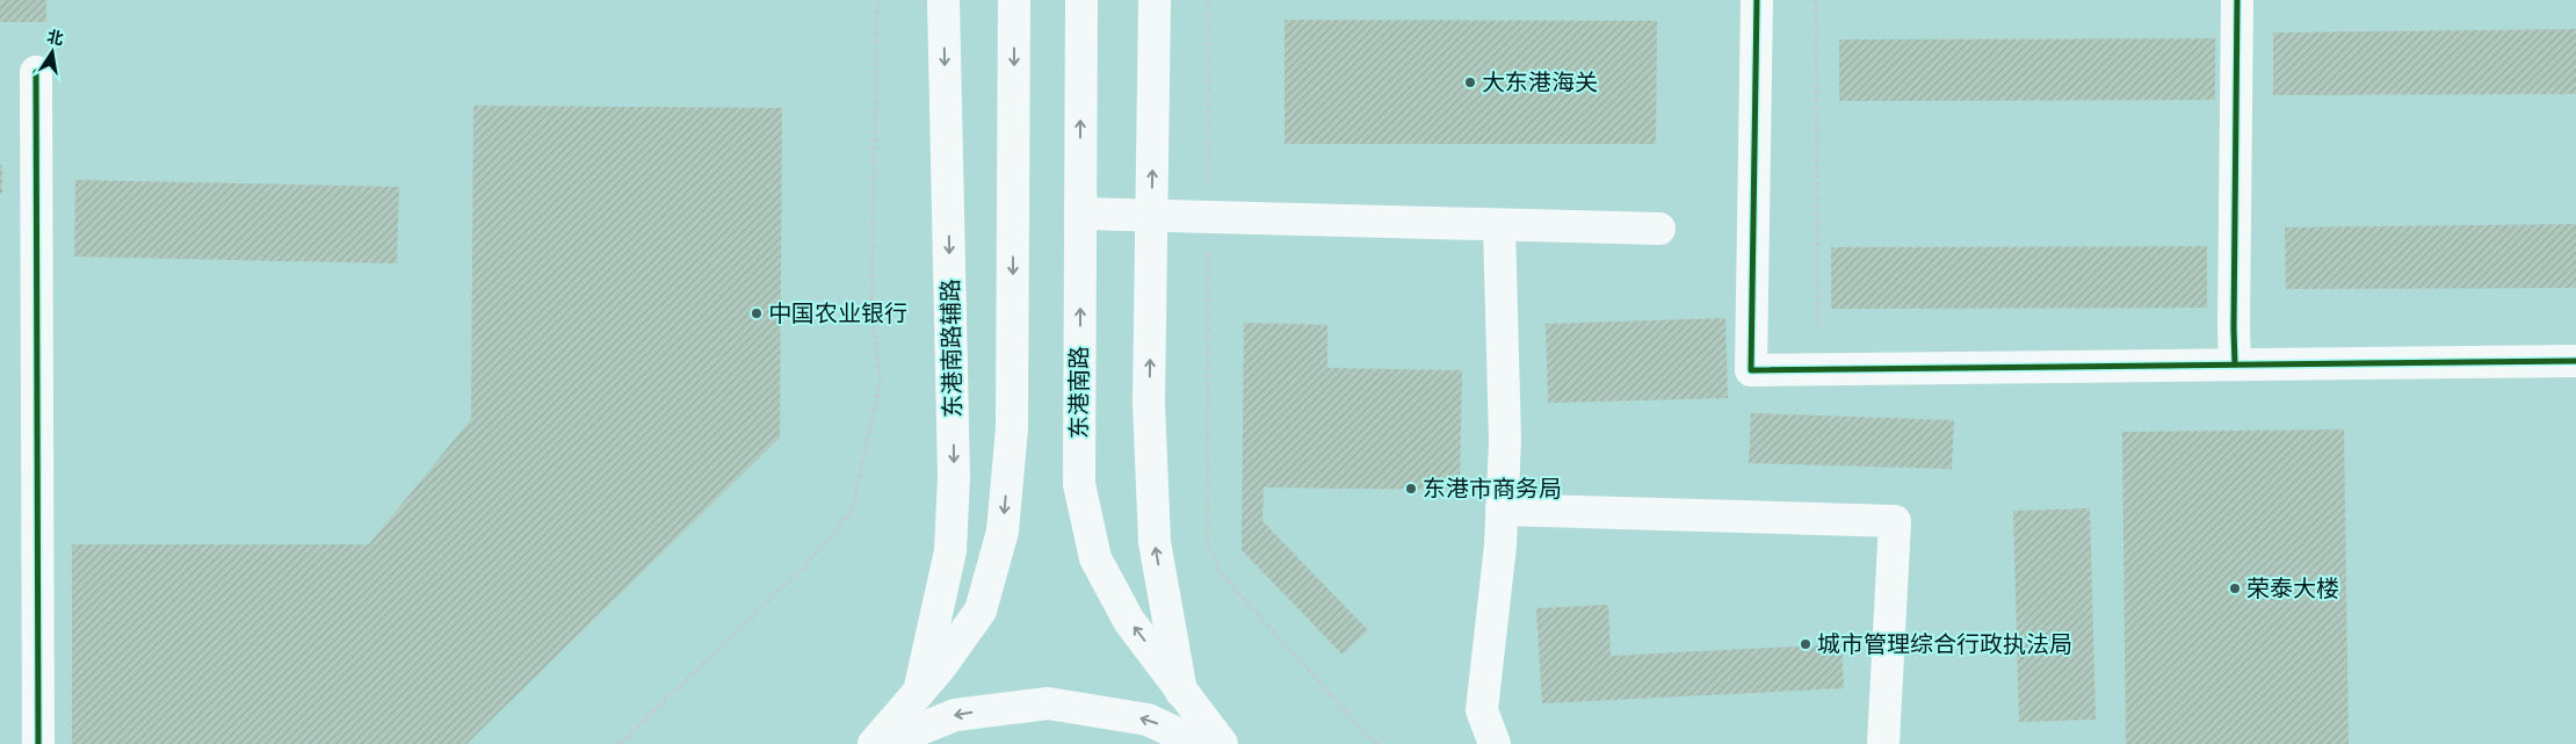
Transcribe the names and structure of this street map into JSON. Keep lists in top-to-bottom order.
{
  "streets": {
    "street": ["东港南路辅路", "东港南路"]
  },
  "places": [
    "大东港海关",
    "中国农业银行",
    "东港市商务局",
    "荣泰大楼",
    "城市管理综合行政执法局"
  ],
  "north": "top"
}
